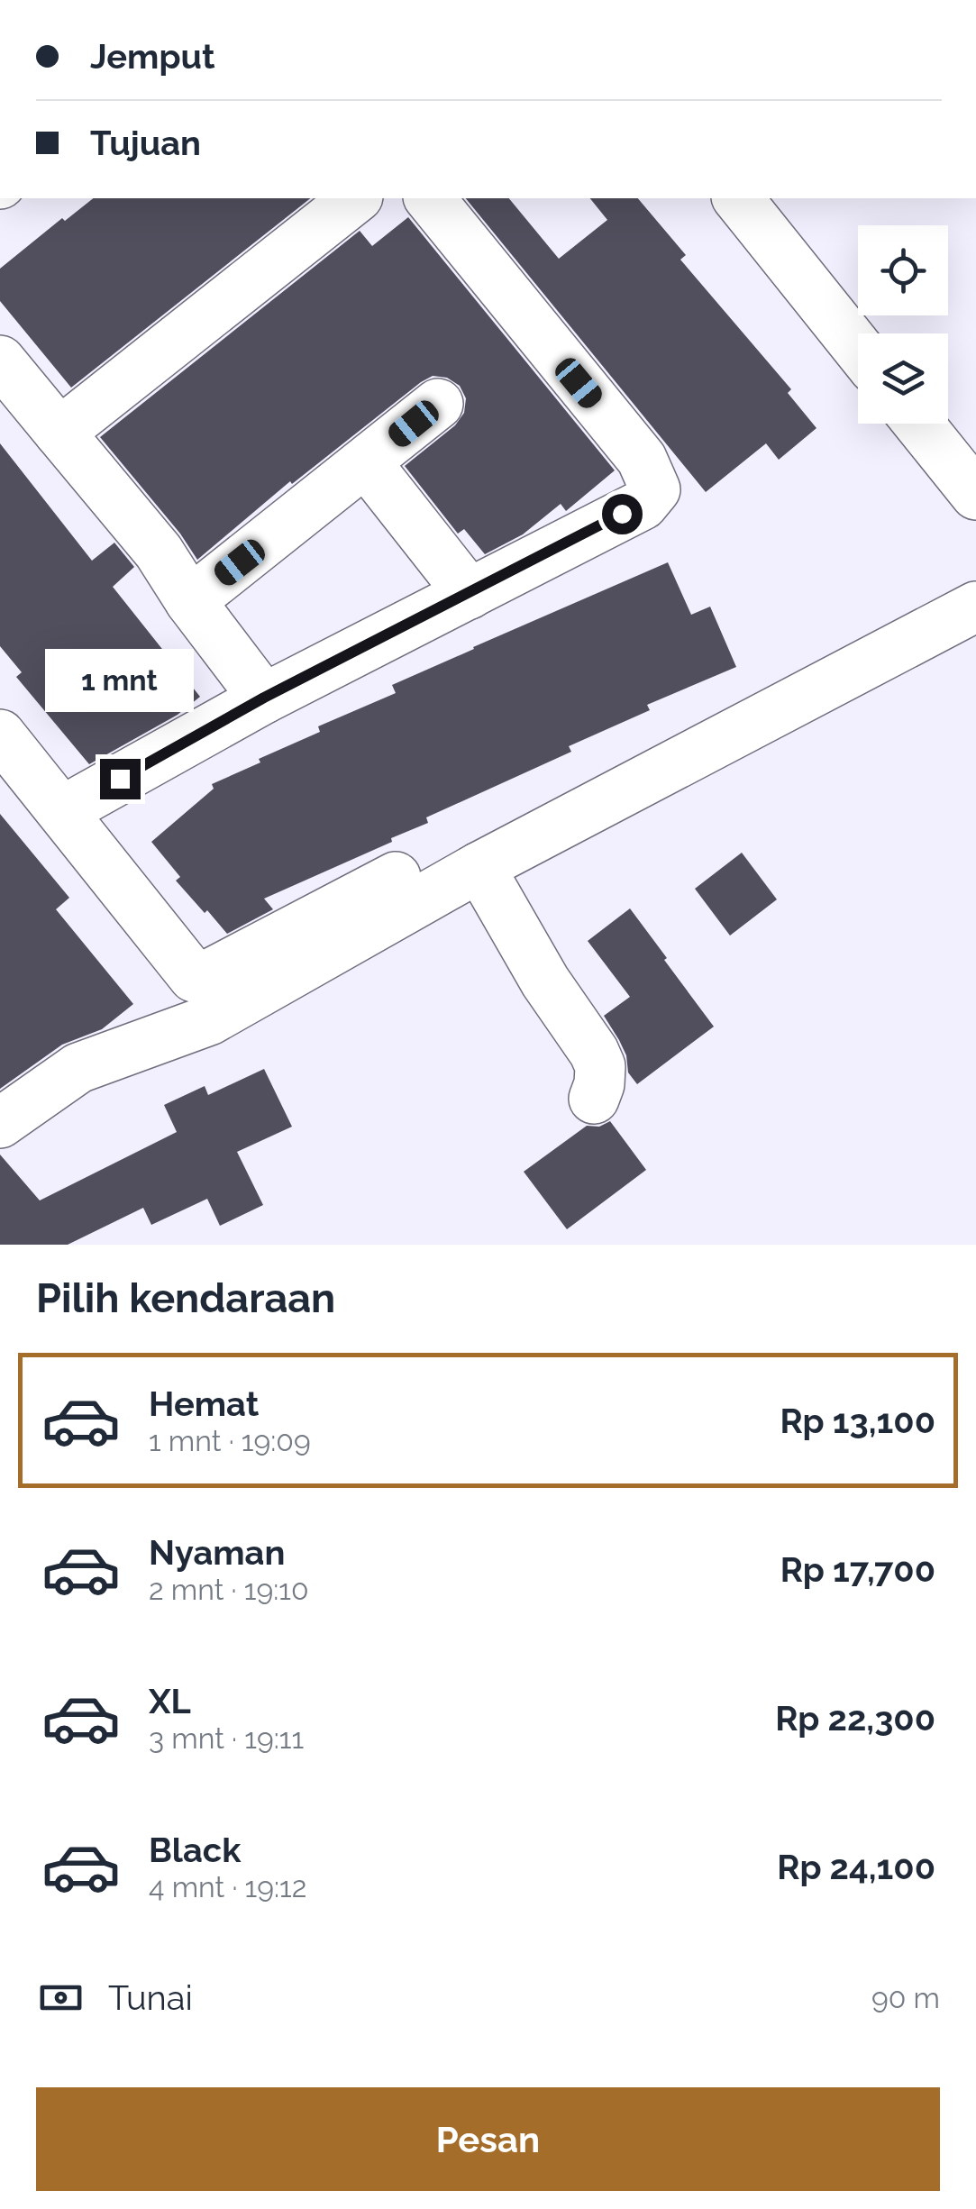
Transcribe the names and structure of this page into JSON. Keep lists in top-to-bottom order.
{
  "page": {
    "banner": ["Jemput", "Tujuan"],
    "bubble": "1 mnt",
    "heading": "Pilih kendaraan",
    "list": [
      {
        "name": "Hemat",
        "note": "1 mnt · 19:09",
        "value": "Rp 13,100"
      },
      {
        "name": "Nyaman",
        "note": "2 mnt · 19:10",
        "value": "Rp 17,700"
      },
      {
        "name": "XL",
        "note": "3 mnt · 19:11",
        "value": "Rp 22,300"
      },
      {
        "name": "Black",
        "note": "4 mnt · 19:12",
        "value": "Rp 24,100"
      }
    ],
    "pay": ["Tunai", "90 m"],
    "buttons": "Pesan"
  }
}
